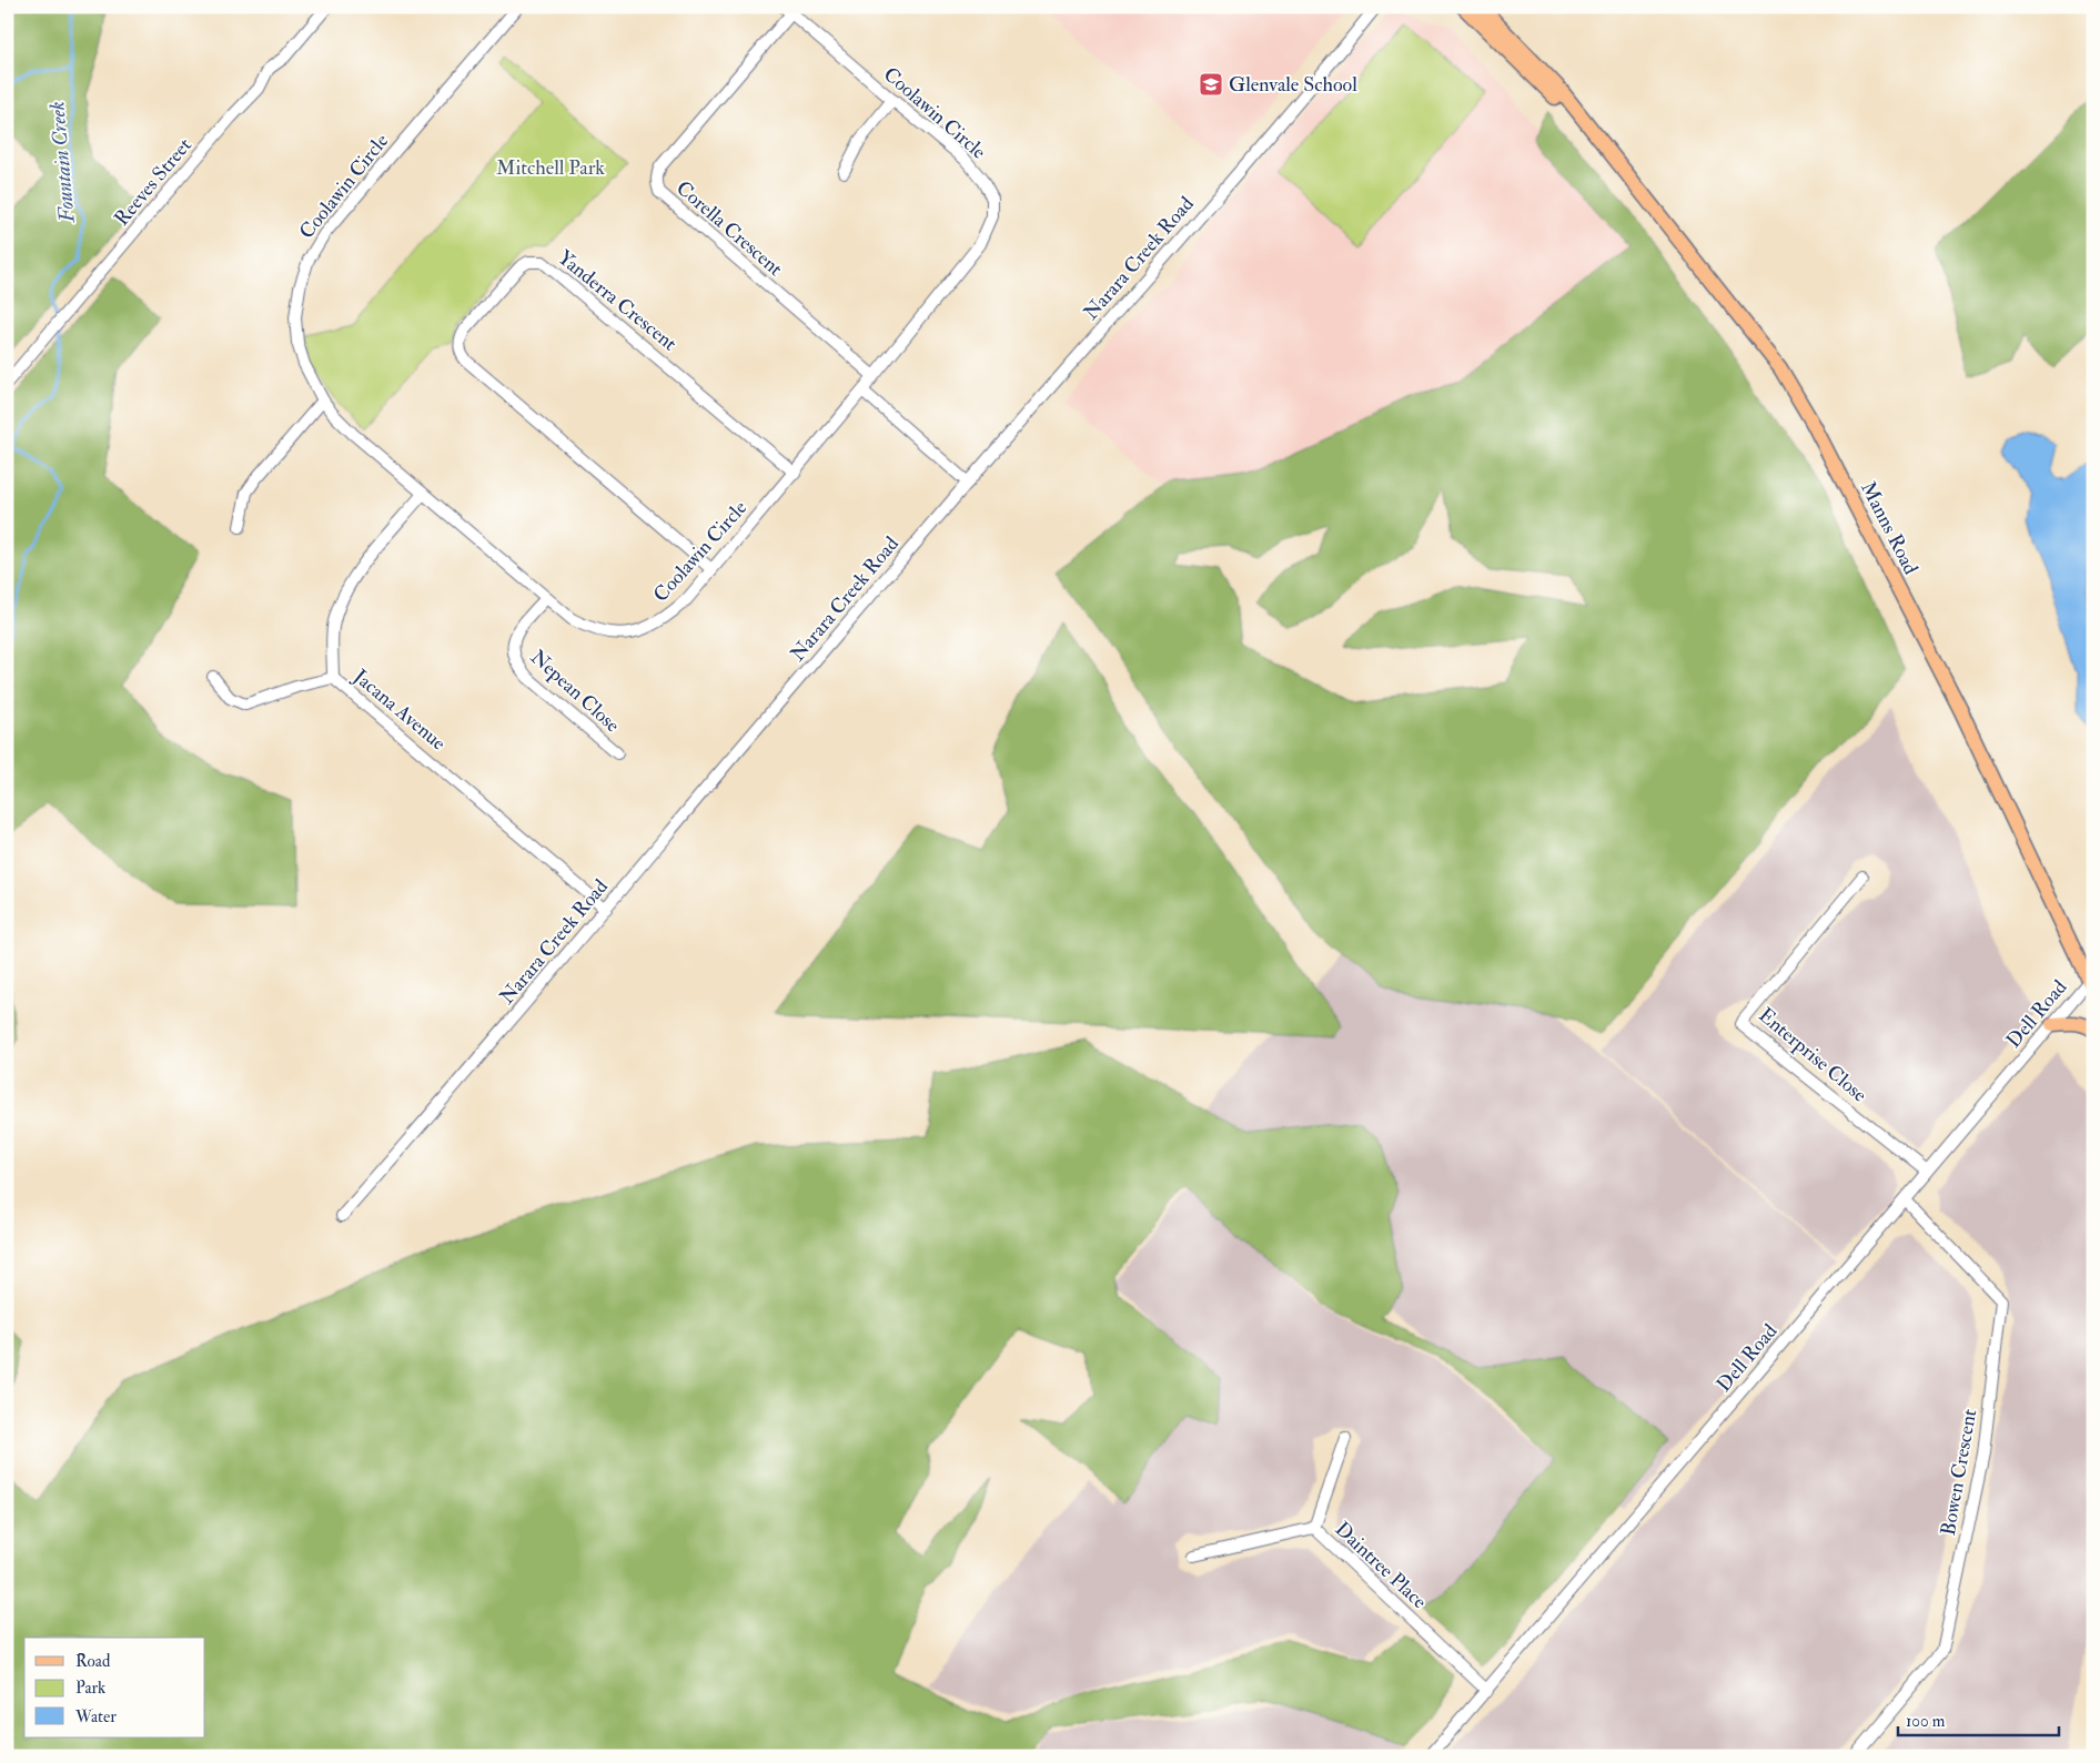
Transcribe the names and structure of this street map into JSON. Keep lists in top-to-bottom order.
{
  "streets": {
    "main road": ["Manns Road"],
    "street": [
      "Coolawin Circle",
      "Reeves Street",
      "Corella Crescent",
      "Narara Creek Road",
      "Yanderra Crescent",
      "Nepean Close",
      "Jacana Avenue",
      "Dell Road",
      "Enterprise Close",
      "Bowen Crescent",
      "Daintree Place"
    ]
  },
  "crossings": [
    ["Coolawin Circle", "Corella Crescent"],
    ["Coolawin Circle", "Yanderra Crescent"],
    ["Coolawin Circle", "Nepean Close"],
    ["Coolawin Circle", "Jacana Avenue"],
    ["Narara Creek Road", "Jacana Avenue"],
    ["Manns Road", "Dell Road"],
    ["Dell Road", "Enterprise Close"],
    ["Dell Road", "Bowen Crescent"],
    ["Dell Road", "Daintree Place"]
  ],
  "water": ["Fountain Creek"],
  "parks": ["Mitchell Park"],
  "places": {
    "school or university": ["Glenvale School"]
  },
  "legend": ["Road", "Park", "Water"],
  "scale_bar": "100 m"
}
